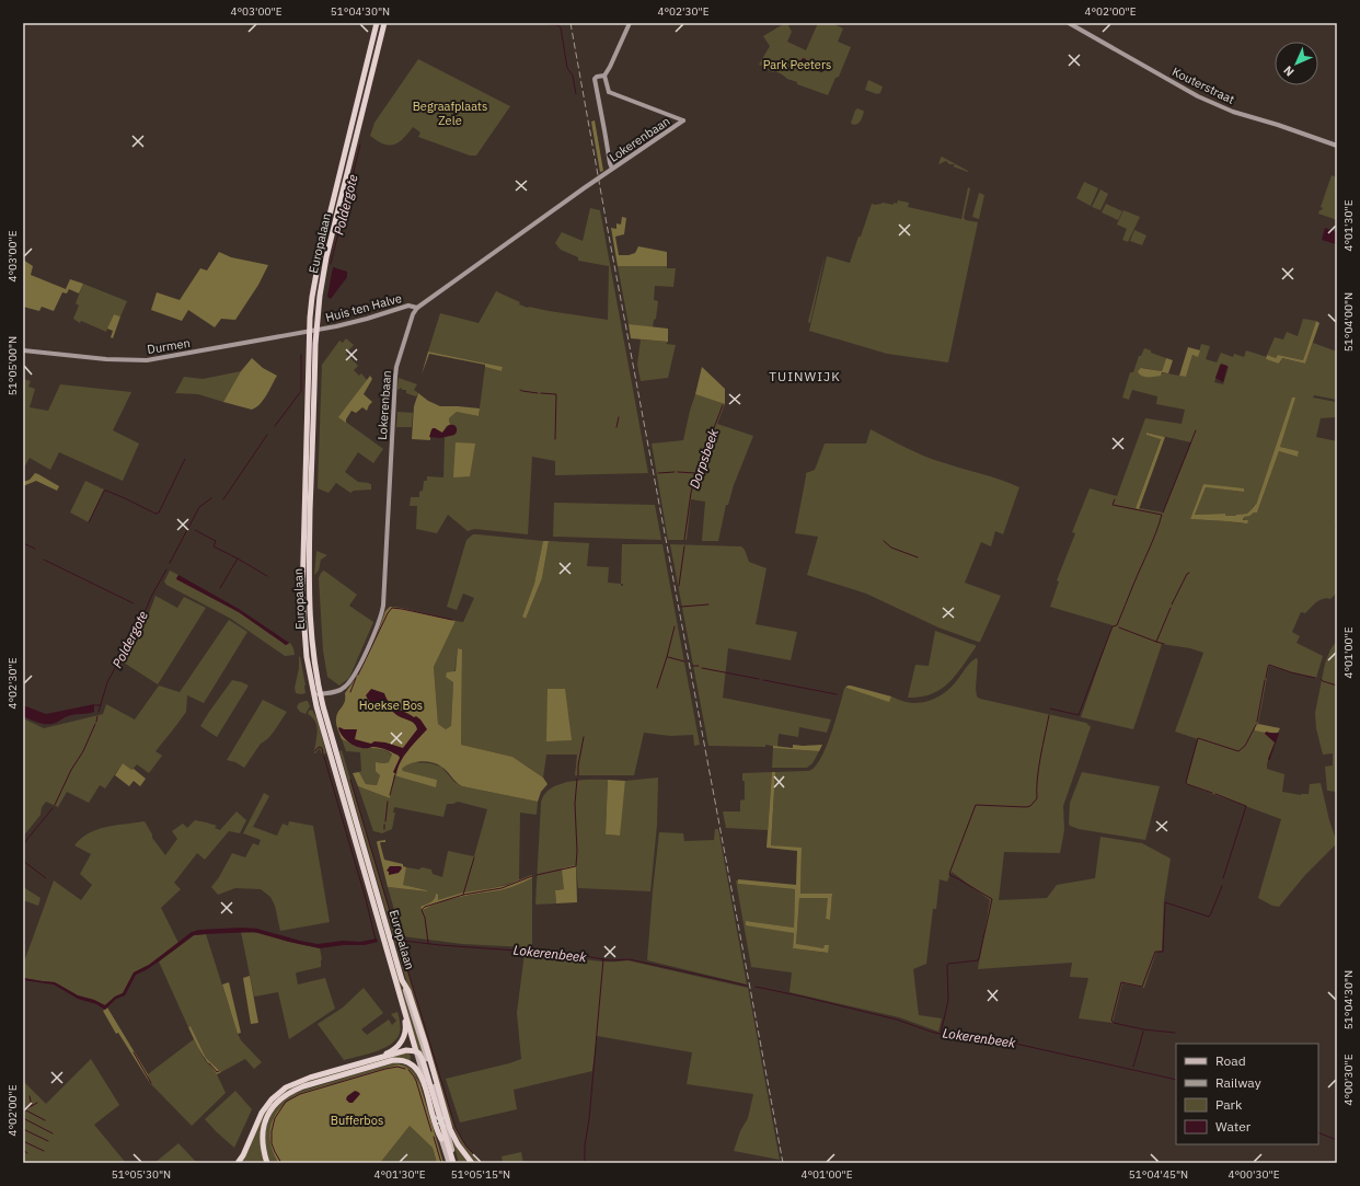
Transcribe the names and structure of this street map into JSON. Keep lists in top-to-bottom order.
{
  "streets": {
    "highway": ["Europalaan"],
    "street": [
      "Kouterstraat",
      "Lokerenbaan",
      "Huis ten Halve",
      "Durmen"
    ]
  },
  "crossings": [
    ["Lokerenbaan", "Europalaan"],
    ["Lokerenbaan", "Huis ten Halve"],
    ["Europalaan", "Huis ten Halve"],
    ["Europalaan", "Durmen"],
    ["Huis ten Halve", "Durmen"]
  ],
  "districts": ["TUINWIJK"],
  "water": ["Poldergote", "Dorpsbeek", "Lokerenbeek"],
  "parks": [
    "Park Peeters",
    "Begraafplaats Zele",
    "Hoekse Bos",
    "Bufferbos"
  ],
  "legend": [
    "Road",
    "Railway",
    "Park",
    "Water"
  ],
  "north": "bottom left",
  "coordinates": [
    "4°03'00\"E",
    "51°04'30\"N",
    "4°02'30\"E",
    "4°02'00\"E",
    "4°01'30\"E",
    "51°04'00\"N",
    "51°05'00\"N",
    "4°01'00\"E",
    "4°00'30\"E",
    "51°05'30\"N",
    "51°05'15\"N",
    "51°04'45\"N"
  ]
}
